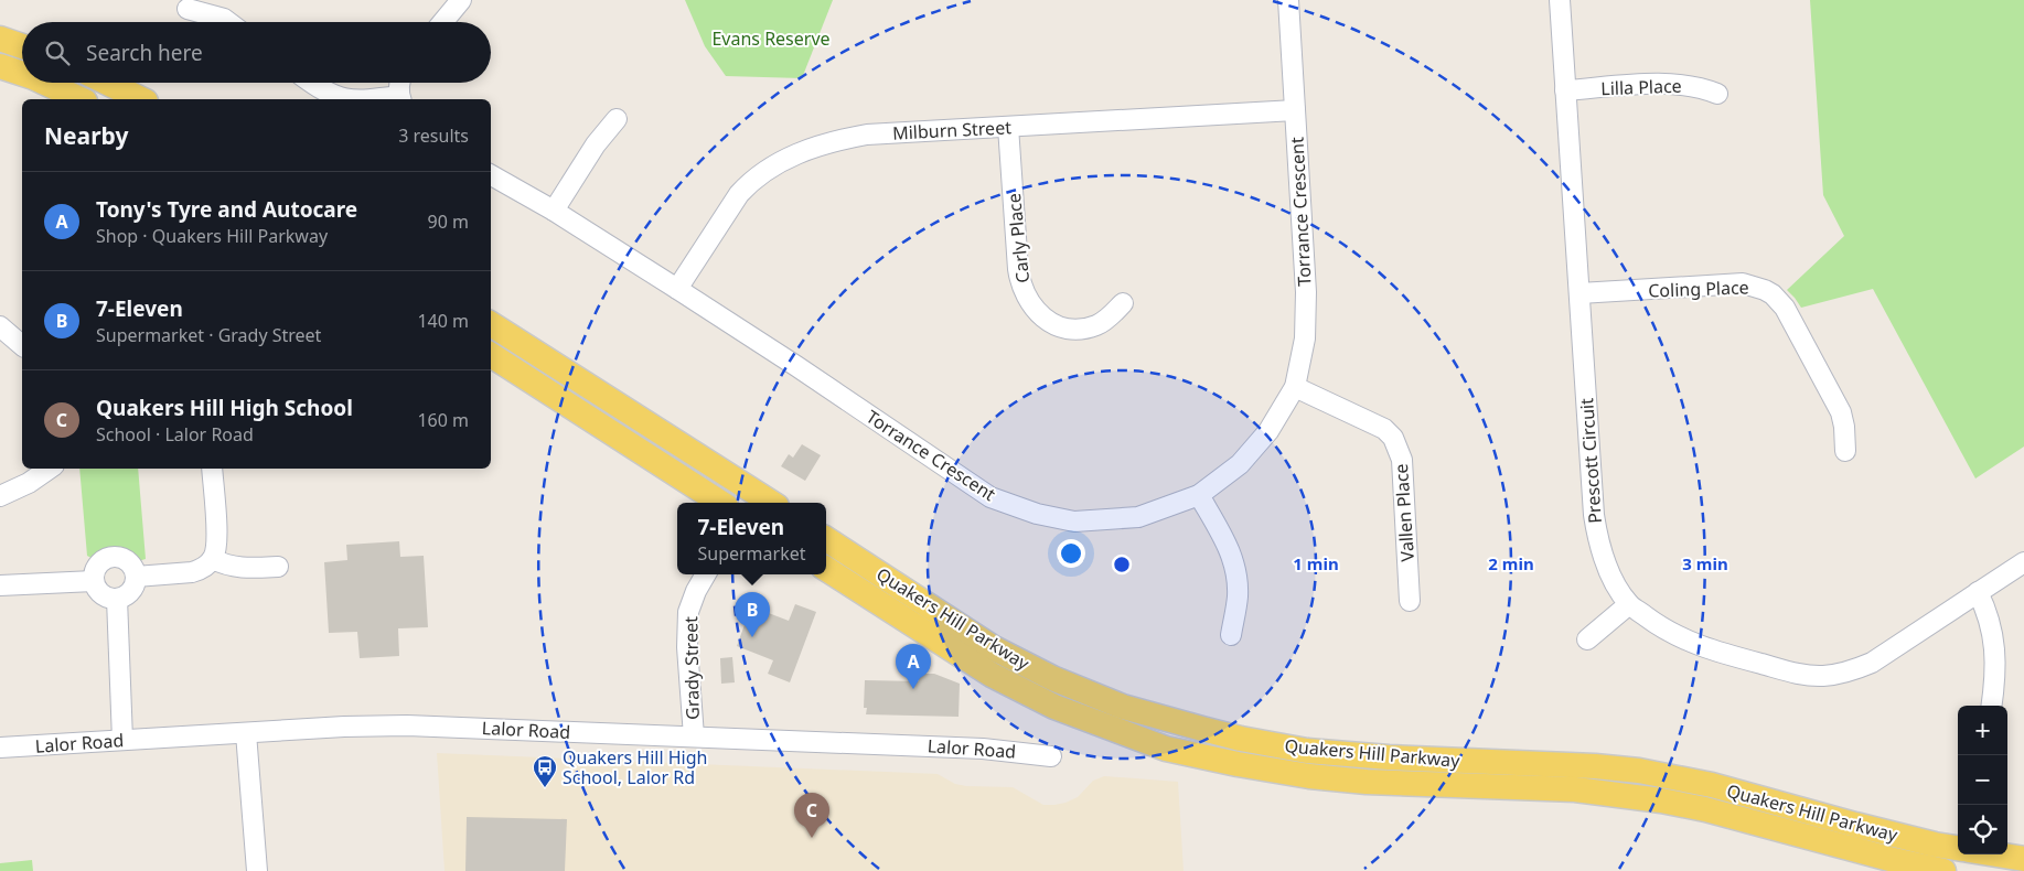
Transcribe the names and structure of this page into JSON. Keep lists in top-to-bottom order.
{
  "streets": {
    "main road": ["Quakers Hill Parkway"],
    "street": [
      "Lilla Place",
      "Milburn Street",
      "Torrance Crescent",
      "Carly Place",
      "Coling Place",
      "Prescott Circuit",
      "Vallen Place",
      "Grady Street",
      "Lalor Road"
    ]
  },
  "crossings": [
    ["Lilla Place", "Prescott Circuit"],
    ["Milburn Street", "Torrance Crescent"],
    ["Milburn Street", "Carly Place"],
    ["Torrance Crescent", "Vallen Place"],
    ["Coling Place", "Prescott Circuit"],
    ["Grady Street", "Lalor Road"]
  ],
  "parks": ["Evans Reserve"],
  "places": {
    "bus stop": ["Quakers Hill High School, Lalor Rd"]
  },
  "page": {
    "search": "Search here",
    "heading": ["Nearby", "3 results"],
    "list": [
      {
        "mark": "A",
        "name": "Tony's Tyre and Autocare",
        "note": "Shop · Quakers Hill Parkway",
        "value": "90 m"
      },
      {
        "mark": "B",
        "name": "7-Eleven",
        "note": "Supermarket · Grady Street",
        "value": "140 m"
      },
      {
        "mark": "C",
        "name": "Quakers Hill High School",
        "note": "School · Lalor Road",
        "value": "160 m"
      }
    ],
    "popup": ["7-Eleven", "Supermarket"],
    "pins": ["B", "A", "C"],
    "map_buttons": ["+", "−"]
  },
  "rings": ["1 min", "2 min", "3 min"]
}
